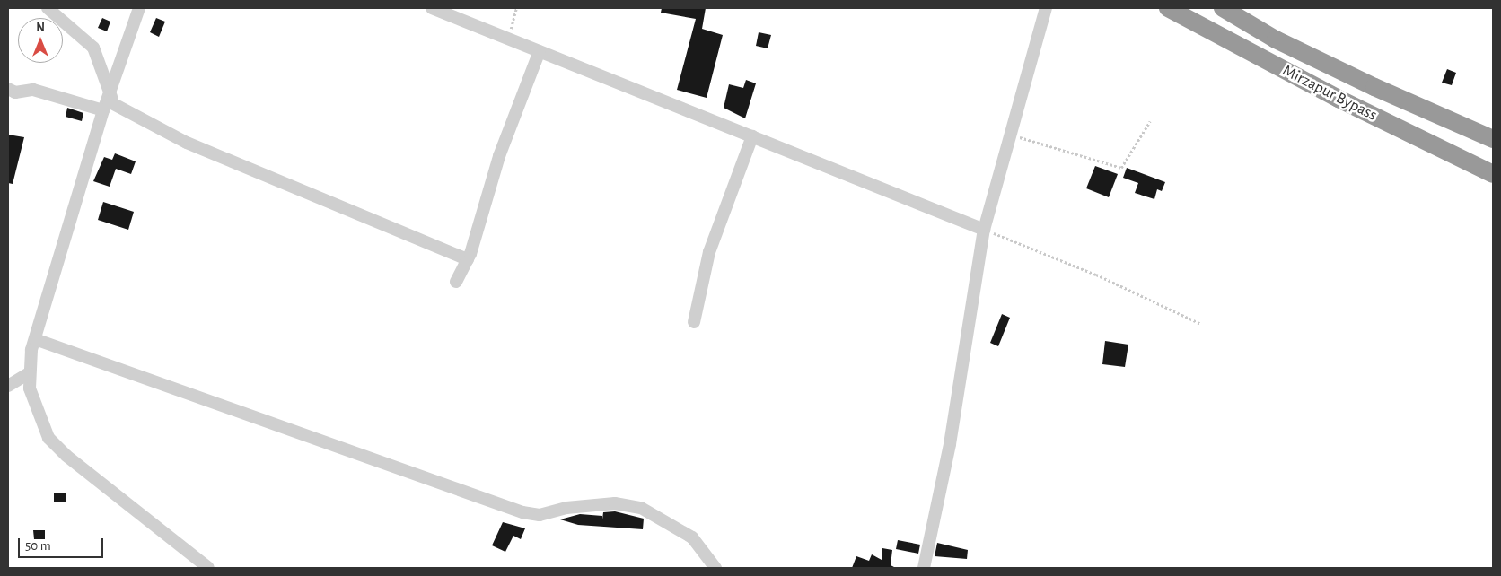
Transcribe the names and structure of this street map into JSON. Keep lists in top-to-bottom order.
{
  "streets": {
    "highway": ["Mirzapur Bypass"]
  },
  "scale_bar": "50 m",
  "north": "top"
}
